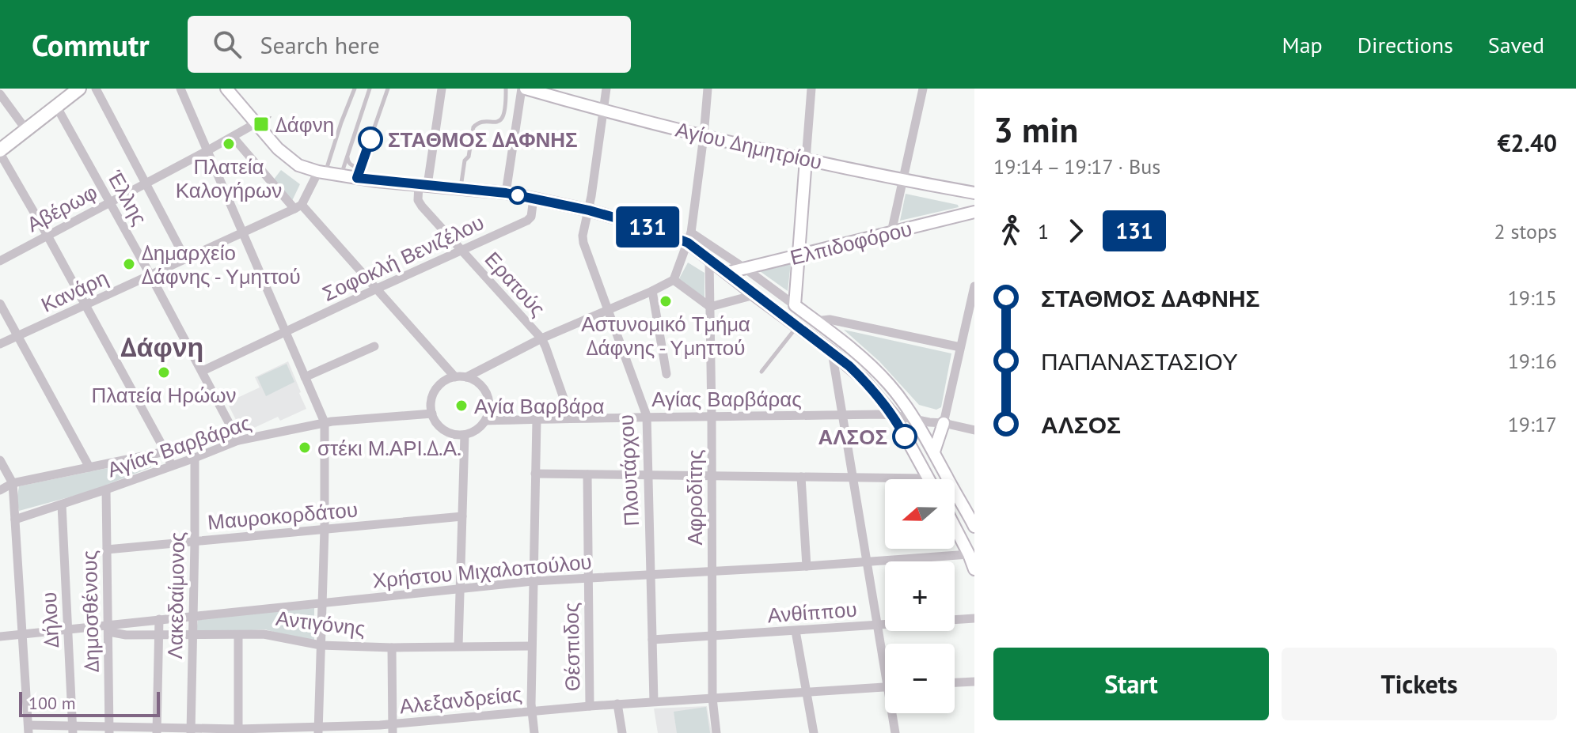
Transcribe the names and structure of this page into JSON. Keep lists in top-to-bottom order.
{
  "streets": {
    "main road": ["Αγίου Δημητρίου", "Ελπιδοφόρου"],
    "street": [
      "Έλλης",
      "Αβέρωφ",
      "Σοφοκλή Βενιζέλου",
      "Ερατούς",
      "Κανάρη",
      "Αγίας Βαρβάρας",
      "Πλουτάρχου",
      "Αφροδίτης",
      "Μαυροκορδάτου",
      "Χρήστου Μιχαλοπούλου",
      "Λακεδαίμονος",
      "Δημοσθένους",
      "Ανθίππου",
      "Δήλου",
      "Αντιγόνης",
      "Θέσπιδος",
      "Αλεξανδρείας"
    ]
  },
  "crossings": [
    ["Αγίου Δημητρίου", "Πλουτάρχου"],
    ["Έλλης", "Αβέρωφ"],
    ["Έλλης", "Σοφοκλή Βενιζέλου"],
    ["Έλλης", "Κανάρη"],
    ["Έλλης", "Αγίας Βαρβάρας"],
    ["Σοφοκλή Βενιζέλου", "Ερατούς"],
    ["Ερατούς", "Αγίας Βαρβάρας"],
    ["Αγίας Βαρβάρας", "Πλουτάρχου"],
    ["Αγίας Βαρβάρας", "Αφροδίτης"],
    ["Αγίας Βαρβάρας", "Λακεδαίμονος"],
    ["Αγίας Βαρβάρας", "Δημοσθένους"],
    ["Αγίας Βαρβάρας", "Δήλου"],
    ["Πλουτάρχου", "Χρήστου Μιχαλοπούλου"],
    ["Πλουτάρχου", "Ανθίππου"],
    ["Πλουτάρχου", "Αλεξανδρείας"],
    ["Αφροδίτης", "Χρήστου Μιχαλοπούλου"],
    ["Αφροδίτης", "Ανθίππου"],
    ["Αφροδίτης", "Αλεξανδρείας"],
    ["Μαυροκορδάτου", "Λακεδαίμονος"],
    ["Μαυροκορδάτου", "Δημοσθένους"],
    ["Χρήστου Μιχαλοπούλου", "Λακεδαίμονος"],
    ["Χρήστου Μιχαλοπούλου", "Δημοσθένους"],
    ["Χρήστου Μιχαλοπούλου", "Δήλου"],
    ["Χρήστου Μιχαλοπούλου", "Αντιγόνης"],
    ["Χρήστου Μιχαλοπούλου", "Θέσπιδος"],
    ["Λακεδαίμονος", "Αντιγόνης"],
    ["Λακεδαίμονος", "Αλεξανδρείας"],
    ["Δημοσθένους", "Αντιγόνης"],
    ["Δημοσθένους", "Αλεξανδρείας"],
    ["Δήλου", "Αλεξανδρείας"],
    ["Θέσπιδος", "Αλεξανδρείας"]
  ],
  "districts": ["Δάφνη"],
  "places": {
    "transit": ["Δάφνη"],
    "other": [
      "ΣΤΑΘΜΟΣ ΔΑΦΝΗΣ",
      "Πλατεία Καλογήρων",
      "Δημαρχείο Δάφνης - Υμηττού",
      "Αστυνομικό Τμήμα Δάφνης - Υμηττού",
      "Πλατεία Ηρώων",
      "Αγία Βαρβάρα",
      "ΑΛΣΟΣ",
      "στέκι Μ.ΑΡΙ.Δ.Α."
    ]
  },
  "lines": ["bus line 131"],
  "scale_bar": "100 m",
  "north": "left",
  "page": {
    "header": "Commutr",
    "search": "Search here",
    "nav": ["Map", "Directions", "Saved"],
    "on_map": "131",
    "heading": ["3 min", "19:14 – 19:17 · Bus", "€2.40"],
    "legs": ["1", "131", "2 stops"],
    "list": [
      {
        "name": "ΣΤΑΘΜΟΣ ΔΑΦΝΗΣ",
        "value": "19:15"
      },
      {
        "name": "ΠΑΠΑΝΑΣΤΑΣΙΟΥ",
        "value": "19:16"
      },
      {
        "name": "ΑΛΣΟΣ",
        "value": "19:17"
      }
    ],
    "map_buttons": ["+", "−"],
    "buttons": ["Start", "Tickets"],
    "scale": "100 m"
  }
}
